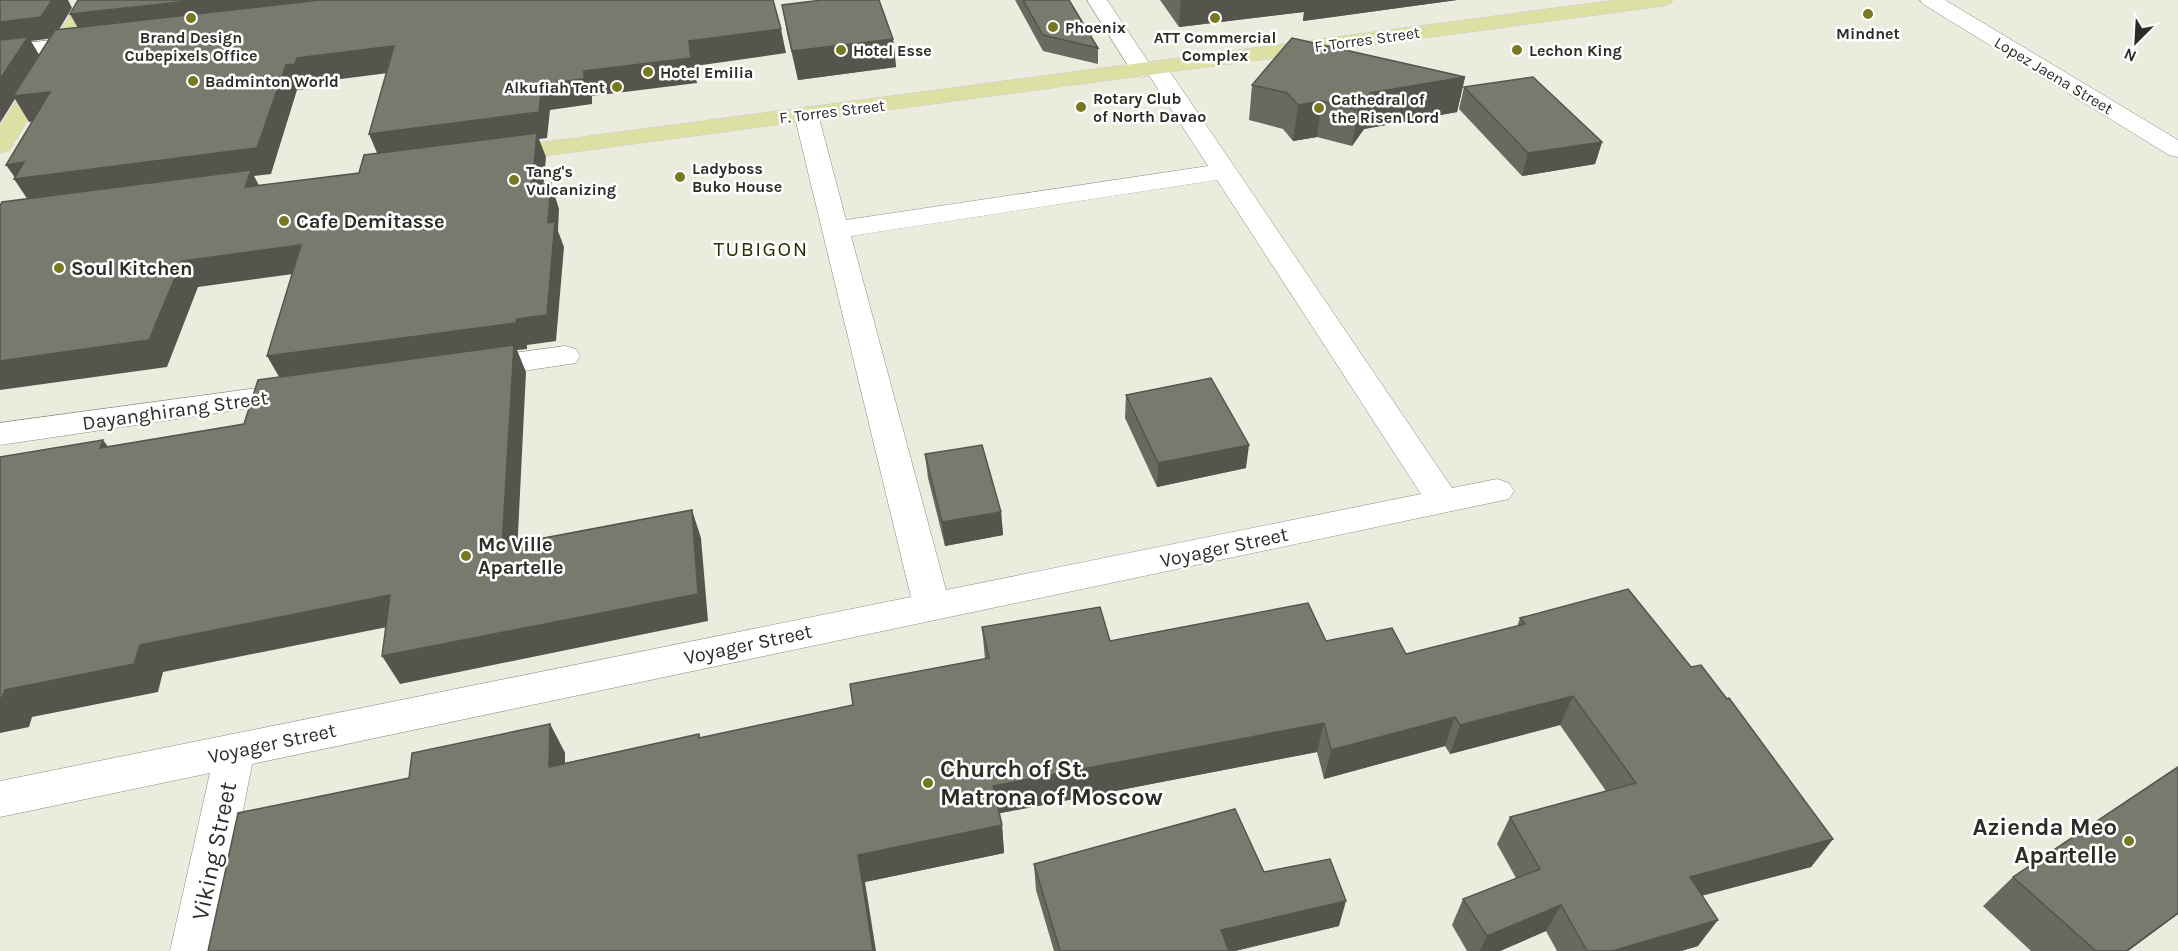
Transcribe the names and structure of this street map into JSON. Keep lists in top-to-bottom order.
{
  "streets": {
    "main road": ["F. Torres Street"],
    "street": [
      "Lopez Jaena Street",
      "Dayanghirang Street",
      "Voyager Street",
      "Viking Street"
    ]
  },
  "crossings": [
    ["Voyager Street", "Viking Street"]
  ],
  "districts": ["TUBIGON"],
  "places": [
    "Mindnet",
    "Brand Design Cubepixels Office",
    "ATT Commercial Complex",
    "Phoenix",
    "Hotel Esse",
    "Lechon King",
    "Hotel Emilia",
    "Badminton World",
    "Alkufiah Tent",
    "Rotary Club of North Davao",
    "Cathedral of the Risen Lord",
    "Ladyboss Buko House",
    "Tang's Vulcanizing",
    "Cafe Demitasse",
    "Soul Kitchen",
    "Mc Ville Apartelle",
    "Church of St. Matrona of Moscow",
    "Azienda Meo Apartelle"
  ],
  "north": "bottom left"
}
